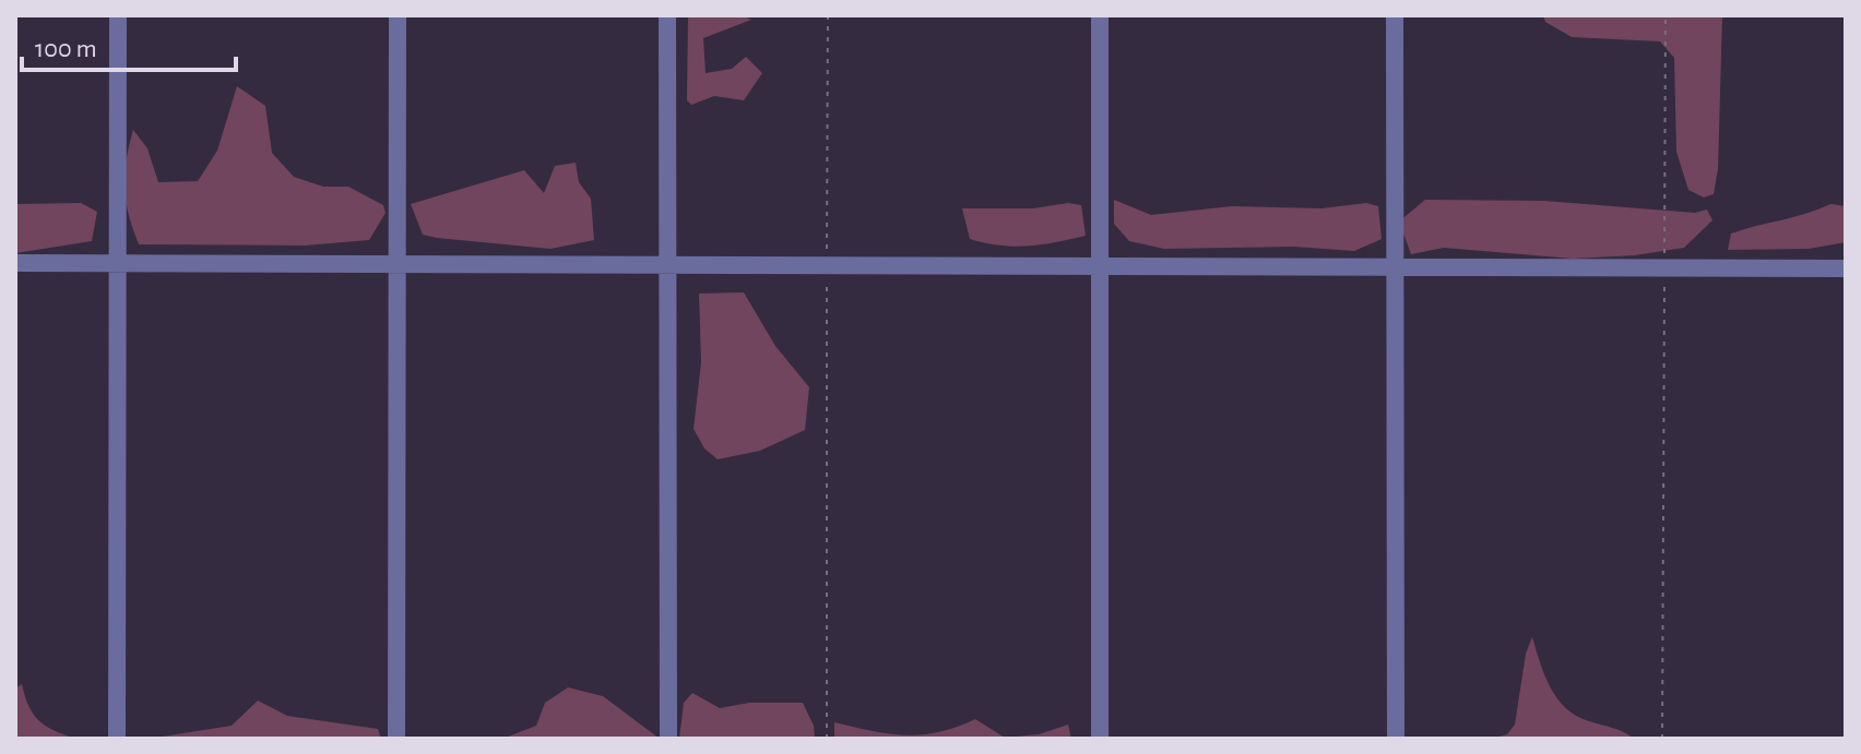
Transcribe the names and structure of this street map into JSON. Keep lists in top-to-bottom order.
{
  "scale_bar": "100 m"
}
